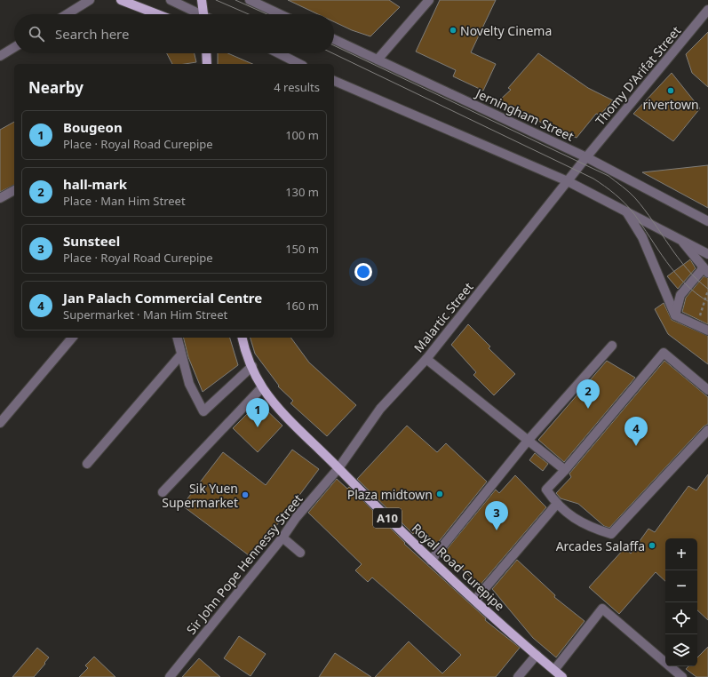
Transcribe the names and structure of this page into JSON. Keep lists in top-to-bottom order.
{
  "streets": {
    "main road": ["A10", "Royal Road Curepipe"],
    "street": [
      "Thomy D'Arifat Street",
      "Jerningham Street",
      "Malartic Street",
      "Sir John Pope Hennessy Street"
    ]
  },
  "crossings": [
    ["Thomy D'Arifat Street", "Jerningham Street"],
    ["Thomy D'Arifat Street", "Malartic Street"],
    ["Malartic Street", "Sir John Pope Hennessy Street"],
    ["Malartic Street", "Royal Road Curepipe"],
    ["Sir John Pope Hennessy Street", "Royal Road Curepipe"]
  ],
  "places": [
    "Novelty Cinema",
    "rivertown",
    "Plaza midtown",
    "Sik Yuen Supermarket",
    "Arcades Salaffa"
  ],
  "page": {
    "search": "Search here",
    "heading": ["Nearby", "4 results"],
    "list": [
      {
        "mark": "1",
        "name": "Bougeon",
        "note": "Place · Royal Road Curepipe",
        "value": "100 m"
      },
      {
        "mark": "2",
        "name": "hall-mark",
        "note": "Place · Man Him Street",
        "value": "130 m"
      },
      {
        "mark": "3",
        "name": "Sunsteel",
        "note": "Place · Royal Road Curepipe",
        "value": "150 m"
      },
      {
        "mark": "4",
        "name": "Jan Palach Commercial Centre",
        "note": "Supermarket · Man Him Street",
        "value": "160 m"
      }
    ],
    "pins": [
      "2",
      "1",
      "4",
      "3"
    ],
    "map_buttons": ["+", "−"]
  }
}
